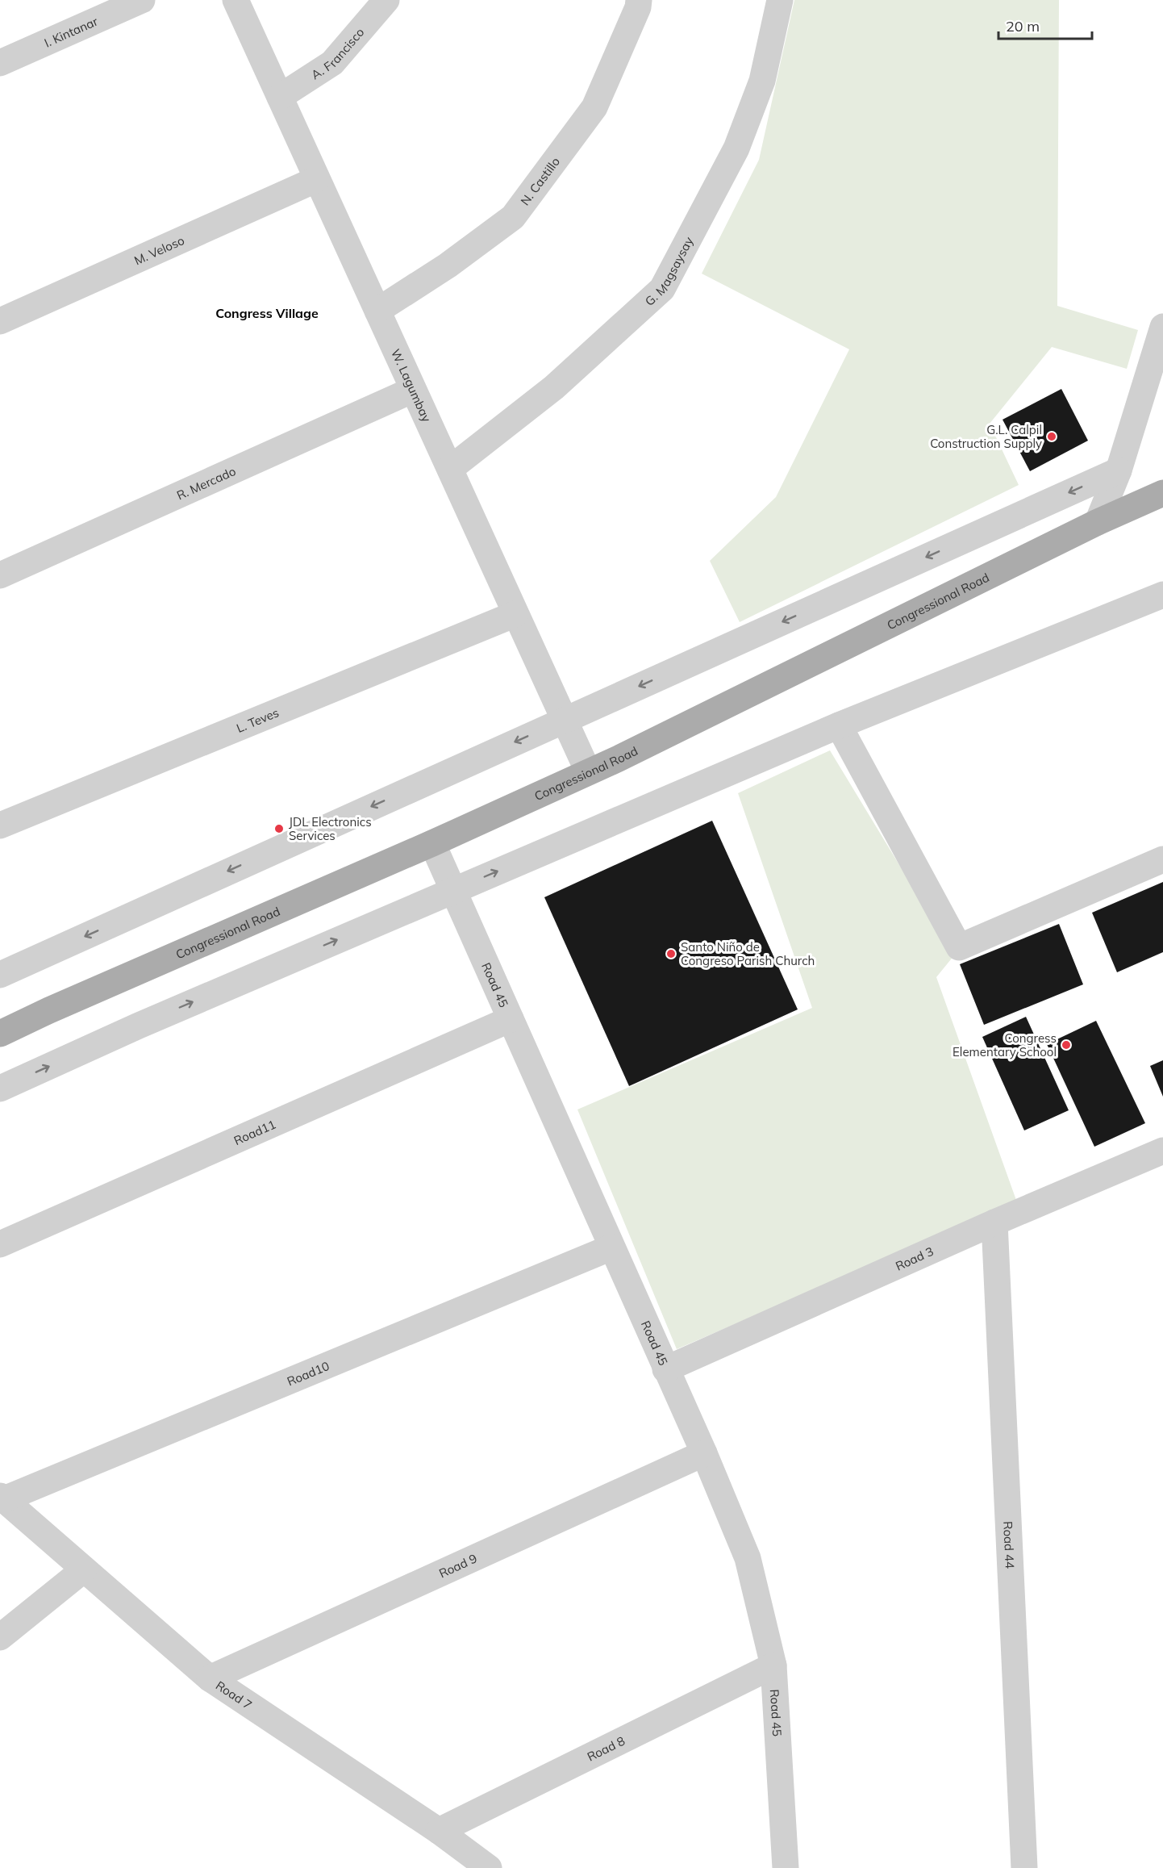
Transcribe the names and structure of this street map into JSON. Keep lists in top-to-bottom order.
{
  "streets": {
    "main road": ["Congressional Road"],
    "street": [
      "I. Kintanar",
      "A. Francisco",
      "N. Castillo",
      "M. Veloso",
      "G. Magsaysay",
      "W. Lagumbay",
      "R. Mercado",
      "L. Teves",
      "Road 45",
      "Road11",
      "Road 3",
      "Road10",
      "Road 44",
      "Road 9",
      "Road 7",
      "Road 8"
    ]
  },
  "crossings": [
    ["A. Francisco", "W. Lagumbay"],
    ["N. Castillo", "W. Lagumbay"],
    ["M. Veloso", "W. Lagumbay"],
    ["G. Magsaysay", "W. Lagumbay"],
    ["W. Lagumbay", "R. Mercado"],
    ["W. Lagumbay", "Congressional Road"],
    ["W. Lagumbay", "L. Teves"],
    ["Congressional Road", "Road 45"],
    ["Road 45", "Road11"],
    ["Road 45", "Road 3"],
    ["Road 45", "Road10"],
    ["Road 45", "Road 9"],
    ["Road 45", "Road 8"],
    ["Road 3", "Road 44"],
    ["Road10", "Road 7"],
    ["Road 9", "Road 7"],
    ["Road 7", "Road 8"]
  ],
  "districts": ["Congress Village"],
  "places": [
    "G.L. Calpil Construction Supply",
    "JDL Electronics Services",
    "Santo Niño de Congreso Parish Church",
    "Congress Elementary School"
  ],
  "scale_bar": "20 m"
}
